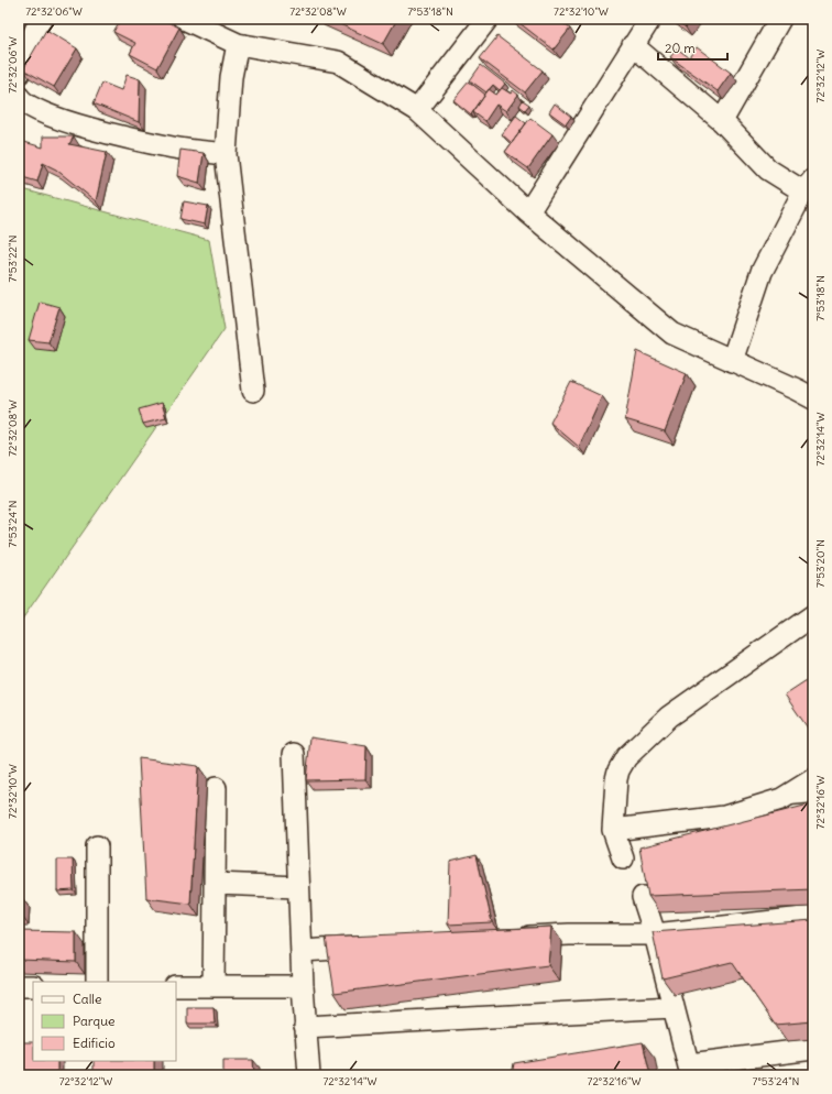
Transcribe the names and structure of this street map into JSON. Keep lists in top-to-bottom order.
{
  "legend": ["Calle", "Parque", "Edificio"],
  "scale_bar": "20 m",
  "coordinates": [
    "72°32'06\"W",
    "72°32'08\"W",
    "7°53'18\"N",
    "72°32'10\"W",
    "72°32'12\"W",
    "7°53'22\"N",
    "72°32'14\"W",
    "7°53'24\"N",
    "7°53'20\"N",
    "72°32'16\"W"
  ]
}
